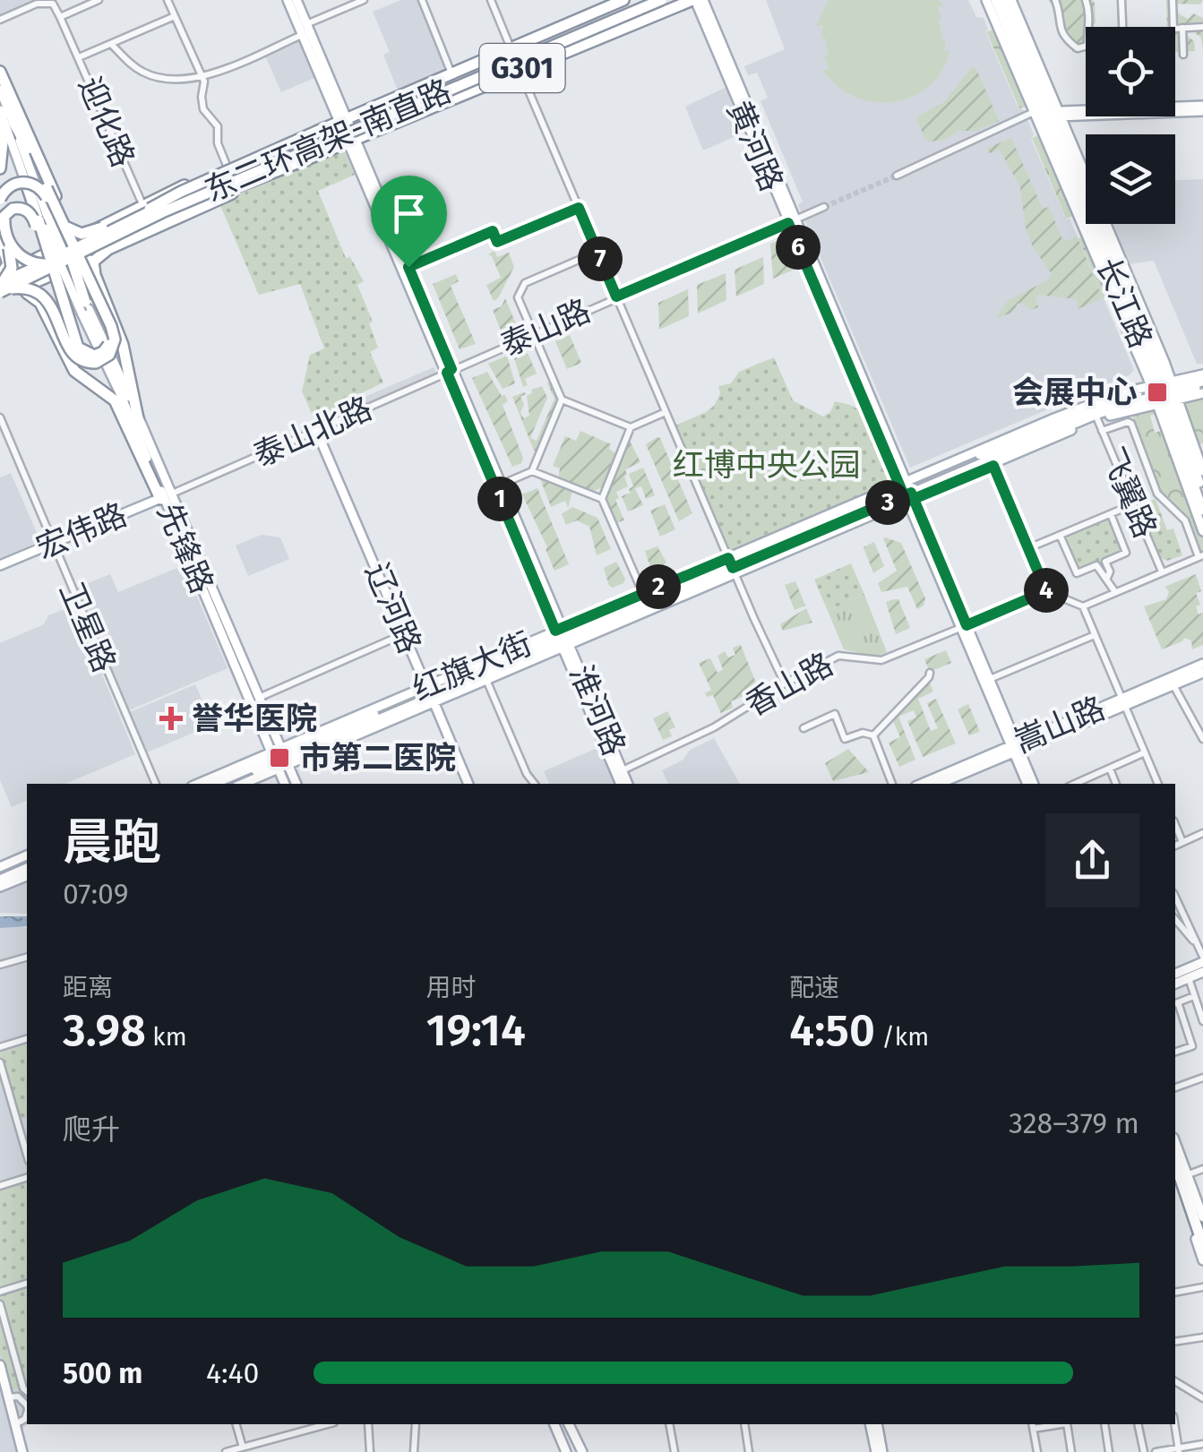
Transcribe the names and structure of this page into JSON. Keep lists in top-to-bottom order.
{
  "streets": {
    "highway": ["G301", "东二环高架-南直路"],
    "main road": [
      "黄河路",
      "长江路",
      "宏伟路",
      "先锋路",
      "辽河路",
      "红旗大街",
      "淮河路",
      "嵩山路"
    ],
    "street": [
      "迎化路",
      "泰山路",
      "泰山北路",
      "飞翼路",
      "卫星路",
      "香山路"
    ]
  },
  "crossings": [
    ["G301", "迎化路"],
    ["G301", "东二环高架-南直路"],
    ["G301", "黄河路"],
    ["G301", "淮河路"],
    ["迎化路", "东二环高架-南直路"],
    ["黄河路", "泰山路"],
    ["黄河路", "红旗大街"],
    ["黄河路", "香山路"],
    ["黄河路", "嵩山路"],
    ["长江路", "红旗大街"],
    ["泰山路", "泰山北路"],
    ["泰山路", "淮河路"],
    ["泰山北路", "宏伟路"],
    ["泰山北路", "先锋路"],
    ["泰山北路", "辽河路"],
    ["泰山北路", "淮河路"],
    ["飞翼路", "红旗大街"],
    ["宏伟路", "先锋路"],
    ["宏伟路", "卫星路"],
    ["先锋路", "红旗大街"],
    ["辽河路", "红旗大街"],
    ["红旗大街", "淮河路"],
    ["香山路", "淮河路"]
  ],
  "parks": ["红博中央公园"],
  "places": {
    "transit": ["会展中心", "市第二医院"],
    "health": ["誉华医院"]
  },
  "page": {
    "pins": [
      "6",
      "7",
      "1",
      "3",
      "2",
      "4"
    ],
    "heading": ["晨跑", "07:09"],
    "stats": [
      ["距离", "3.98 km"],
      ["用时", "19:14"],
      ["配速", "4:50 /km"]
    ],
    "chart": ["爬升", "328–379 m"],
    "list": [
      {
        "name": "500 m",
        "note": "4:40"
      }
    ]
  }
}
